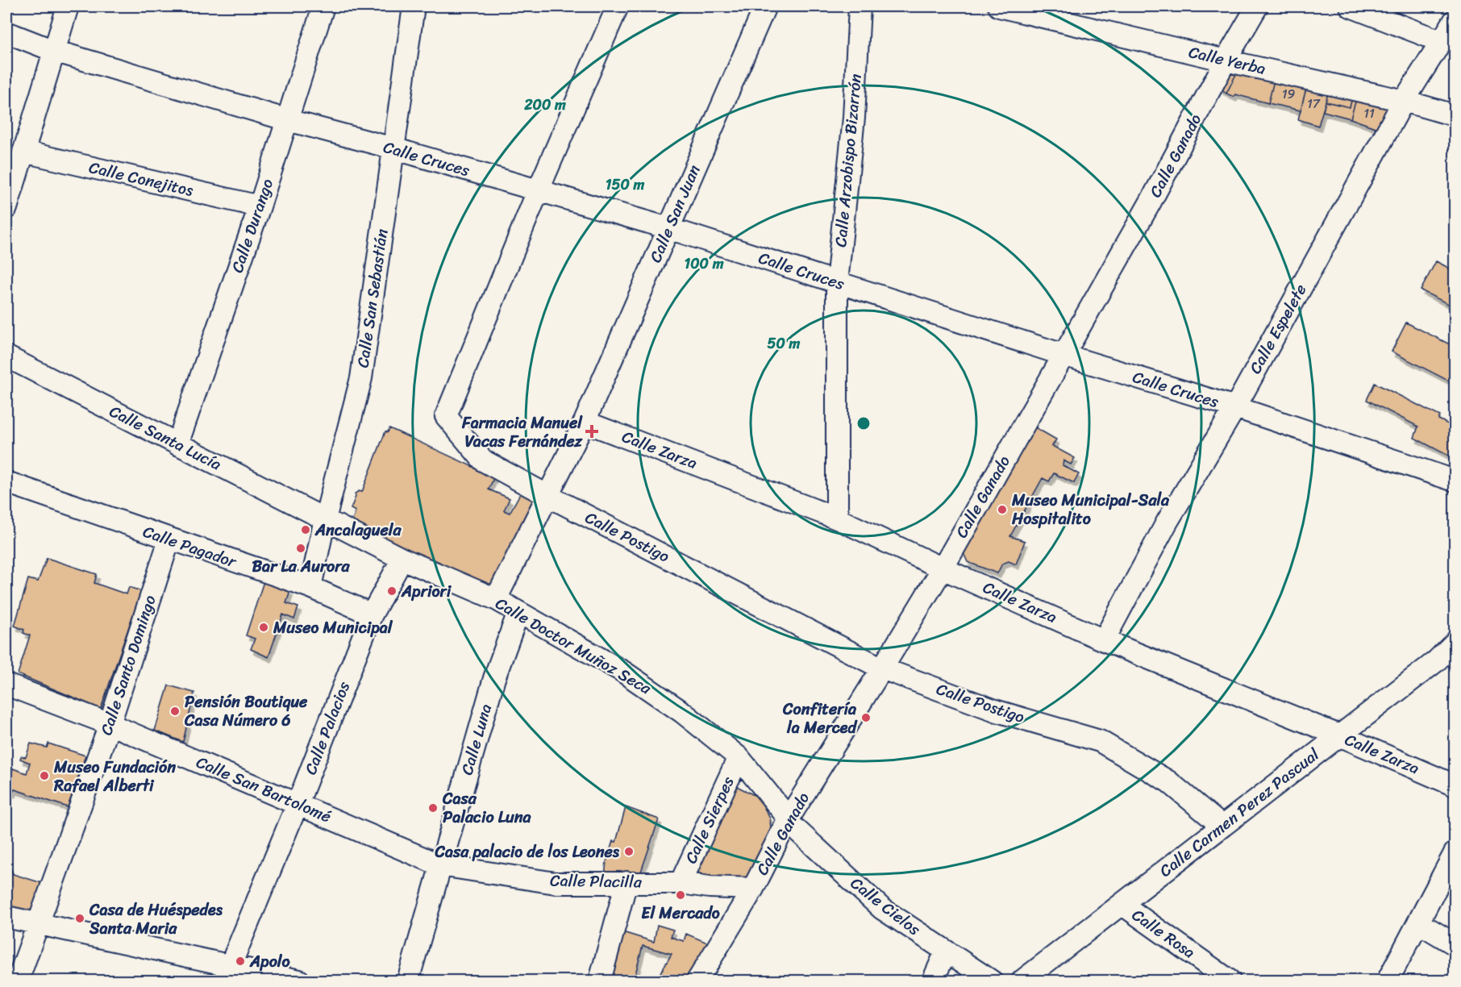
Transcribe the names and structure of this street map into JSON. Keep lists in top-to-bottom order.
{
  "streets": {
    "street": [
      "Calle Yerba",
      "Calle Ganado",
      "Calle Cruces",
      "Calle Arzobispo Bizarrón",
      "Calle Conejitos",
      "Calle San Juan",
      "Calle Durango",
      "Calle San Sebastián",
      "Calle Espelete",
      "Calle Santa Lucía",
      "Calle Zarza",
      "Calle Postigo",
      "Calle Pagador",
      "Calle Doctor Muñoz Seca",
      "Calle Santo Domingo",
      "Calle Palacios",
      "Calle Luna",
      "Calle San Bartolomé",
      "Calle Carmen Perez Pascual",
      "Calle Sierpes",
      "Calle Placilla",
      "Calle Cielos",
      "Calle Rosa"
    ]
  },
  "crossings": [
    ["Calle Yerba", "Calle Ganado"],
    ["Calle Yerba", "Calle Espelete"],
    ["Calle Ganado", "Calle Cruces"],
    ["Calle Ganado", "Calle Zarza"],
    ["Calle Ganado", "Calle Postigo"],
    ["Calle Ganado", "Calle Doctor Muñoz Seca"],
    ["Calle Ganado", "Calle Placilla"],
    ["Calle Ganado", "Calle Cielos"],
    ["Calle Cruces", "Calle Arzobispo Bizarrón"],
    ["Calle Cruces", "Calle San Juan"],
    ["Calle Cruces", "Calle Durango"],
    ["Calle Cruces", "Calle San Sebastián"],
    ["Calle Cruces", "Calle Espelete"],
    ["Calle Cruces", "Calle Postigo"],
    ["Calle Arzobispo Bizarrón", "Calle Zarza"],
    ["Calle Conejitos", "Calle Durango"],
    ["Calle San Juan", "Calle Zarza"],
    ["Calle Durango", "Calle Santa Lucía"],
    ["Calle San Sebastián", "Calle Santa Lucía"],
    ["Calle San Sebastián", "Calle Pagador"],
    ["Calle San Sebastián", "Calle Doctor Muñoz Seca"],
    ["Calle Espelete", "Calle Zarza"],
    ["Calle Santa Lucía", "Calle Doctor Muñoz Seca"],
    ["Calle Zarza", "Calle Carmen Perez Pascual"],
    ["Calle Postigo", "Calle Carmen Perez Pascual"],
    ["Calle Pagador", "Calle Santo Domingo"],
    ["Calle Pagador", "Calle Palacios"],
    ["Calle Doctor Muñoz Seca", "Calle Palacios"],
    ["Calle Doctor Muñoz Seca", "Calle Luna"],
    ["Calle Doctor Muñoz Seca", "Calle Sierpes"],
    ["Calle Doctor Muñoz Seca", "Calle Cielos"],
    ["Calle Santo Domingo", "Calle San Bartolomé"],
    ["Calle Palacios", "Calle San Bartolomé"],
    ["Calle Luna", "Calle San Bartolomé"],
    ["Calle Luna", "Calle Placilla"],
    ["Calle San Bartolomé", "Calle Placilla"],
    ["Calle Carmen Perez Pascual", "Calle Rosa"],
    ["Calle Sierpes", "Calle Placilla"]
  ],
  "places": {
    "health": ["Farmacia Manuel Vacas Fernández"],
    "other": [
      "Museo Municipal-Sala Hospitalito",
      "Ancalaguela",
      "Bar La Aurora",
      "Apriori",
      "Museo Municipal",
      "Pensión Boutique Casa Número 6",
      "Confitería la Merced",
      "Museo Fundación Rafael Alberti",
      "Casa Palacio Luna",
      "Casa palacio de los Leones",
      "El Mercado",
      "Casa de Huéspedes Santa Maria",
      "Apolo"
    ]
  },
  "house_numbers": ["19", "17", "11"],
  "rings": [
    "200 m",
    "150 m",
    "100 m",
    "50 m"
  ]
}
